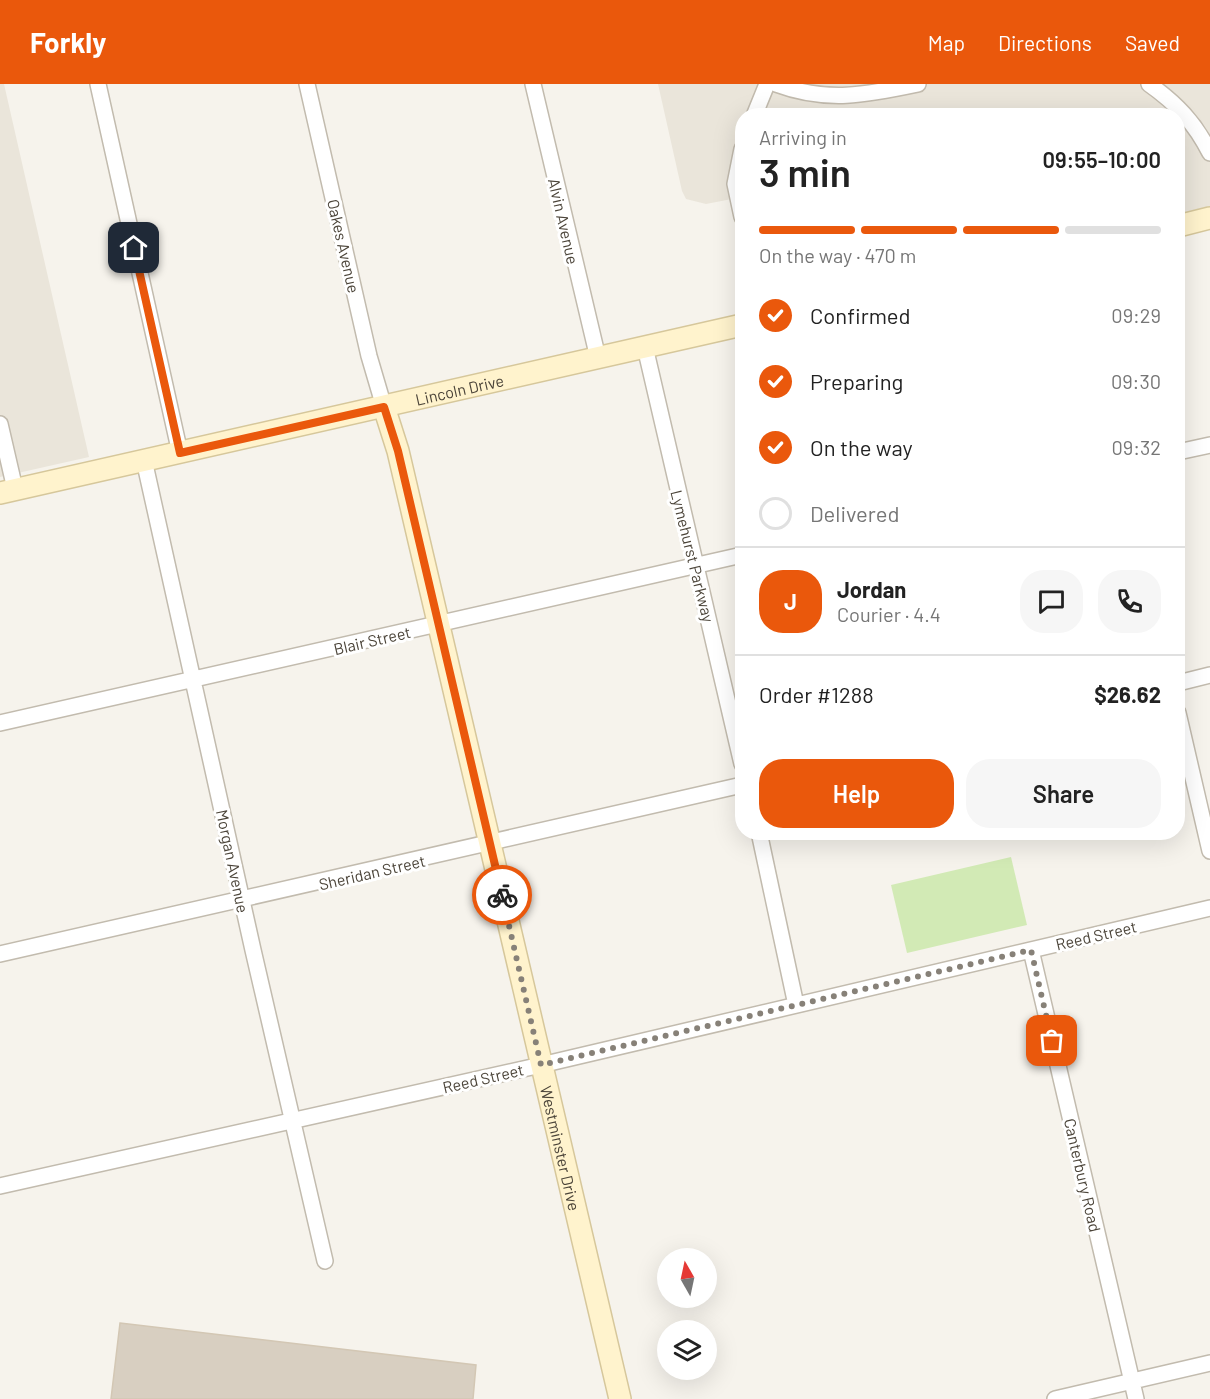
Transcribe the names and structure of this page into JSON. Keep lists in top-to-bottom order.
{
  "streets": {
    "street": [
      "Alvin Avenue",
      "Oakes Avenue",
      "Lincoln Drive",
      "Lymehurst Parkway",
      "Blair Street",
      "Morgan Avenue",
      "Sheridan Street",
      "Reed Street",
      "Westminster Drive",
      "Canterbury Road"
    ]
  },
  "crossings": [
    ["Alvin Avenue", "Lincoln Drive"],
    ["Oakes Avenue", "Lincoln Drive"],
    ["Oakes Avenue", "Westminster Drive"],
    ["Lincoln Drive", "Lymehurst Parkway"],
    ["Lincoln Drive", "Morgan Avenue"],
    ["Lincoln Drive", "Westminster Drive"],
    ["Lymehurst Parkway", "Blair Street"],
    ["Blair Street", "Morgan Avenue"],
    ["Blair Street", "Westminster Drive"],
    ["Morgan Avenue", "Sheridan Street"],
    ["Morgan Avenue", "Reed Street"],
    ["Sheridan Street", "Westminster Drive"],
    ["Reed Street", "Westminster Drive"],
    ["Reed Street", "Canterbury Road"]
  ],
  "north": "top",
  "page": {
    "header": "Forkly",
    "nav": ["Map", "Directions", "Saved"],
    "heading": ["3 min", "Arriving in", "09:55–10:00"],
    "panel": [
      "Jordan",
      "Courier · 4.4",
      "Order #1288",
      "$26.62"
    ],
    "bar": "On the way · 470 m",
    "list": [
      ["Confirmed", "09:29"],
      ["Preparing", "09:30"],
      ["On the way", "09:32"],
      "Delivered"
    ],
    "round": "J",
    "buttons": ["Help", "Share"]
  }
}
